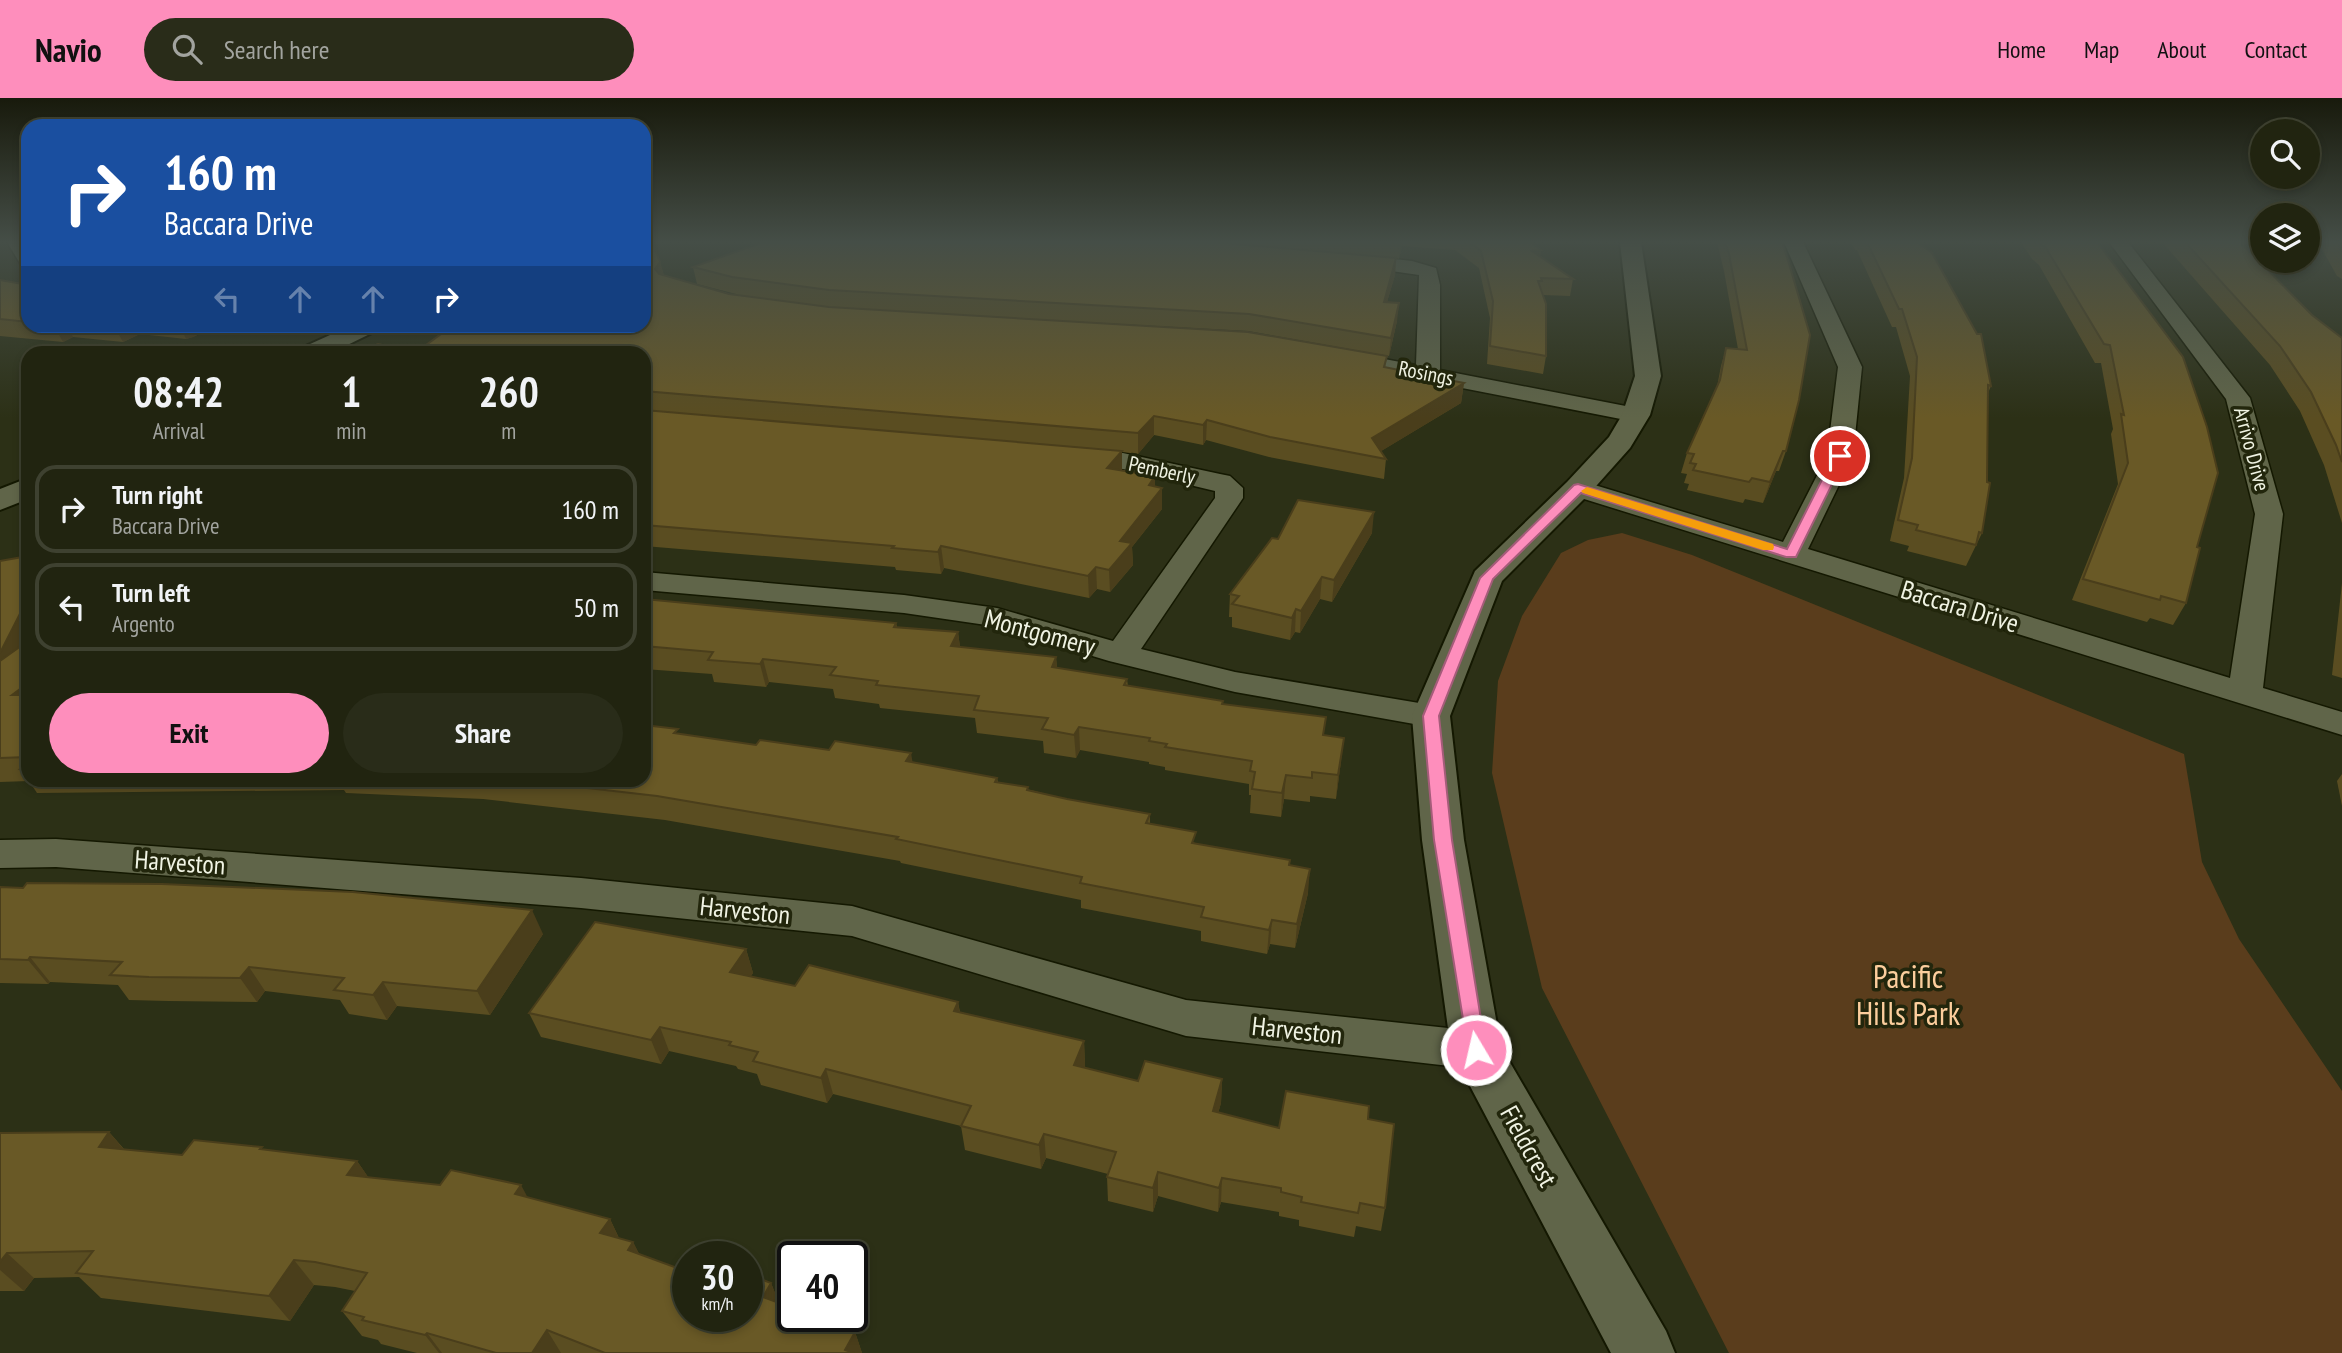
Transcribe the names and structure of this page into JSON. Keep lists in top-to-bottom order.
{
  "streets": {
    "street": [
      "Rosings",
      "Arrivo Drive",
      "Pemberly",
      "Baccara Drive",
      "Montgomery",
      "Harveston",
      "Fieldcrest"
    ]
  },
  "crossings": [
    ["Rosings", "Fieldcrest"],
    ["Arrivo Drive", "Baccara Drive"],
    ["Pemberly", "Montgomery"],
    ["Baccara Drive", "Fieldcrest"],
    ["Montgomery", "Fieldcrest"],
    ["Harveston", "Fieldcrest"]
  ],
  "parks": ["Pacific Hills Park"],
  "page": {
    "header": "Navio",
    "search": "Search here",
    "nav": [
      "Home",
      "Map",
      "About",
      "Contact"
    ],
    "turn": ["160 m", "Baccara Drive"],
    "eta": [
      "08:42",
      "Arrival",
      "1",
      "min",
      "260",
      "m"
    ],
    "list": [
      {
        "name": "Turn right",
        "note": "Baccara Drive",
        "value": "160 m"
      },
      {
        "name": "Turn left",
        "note": "Argento",
        "value": "50 m"
      }
    ],
    "buttons": ["Exit", "Share"],
    "speed": "30 km/h",
    "limit": "40"
  }
}
